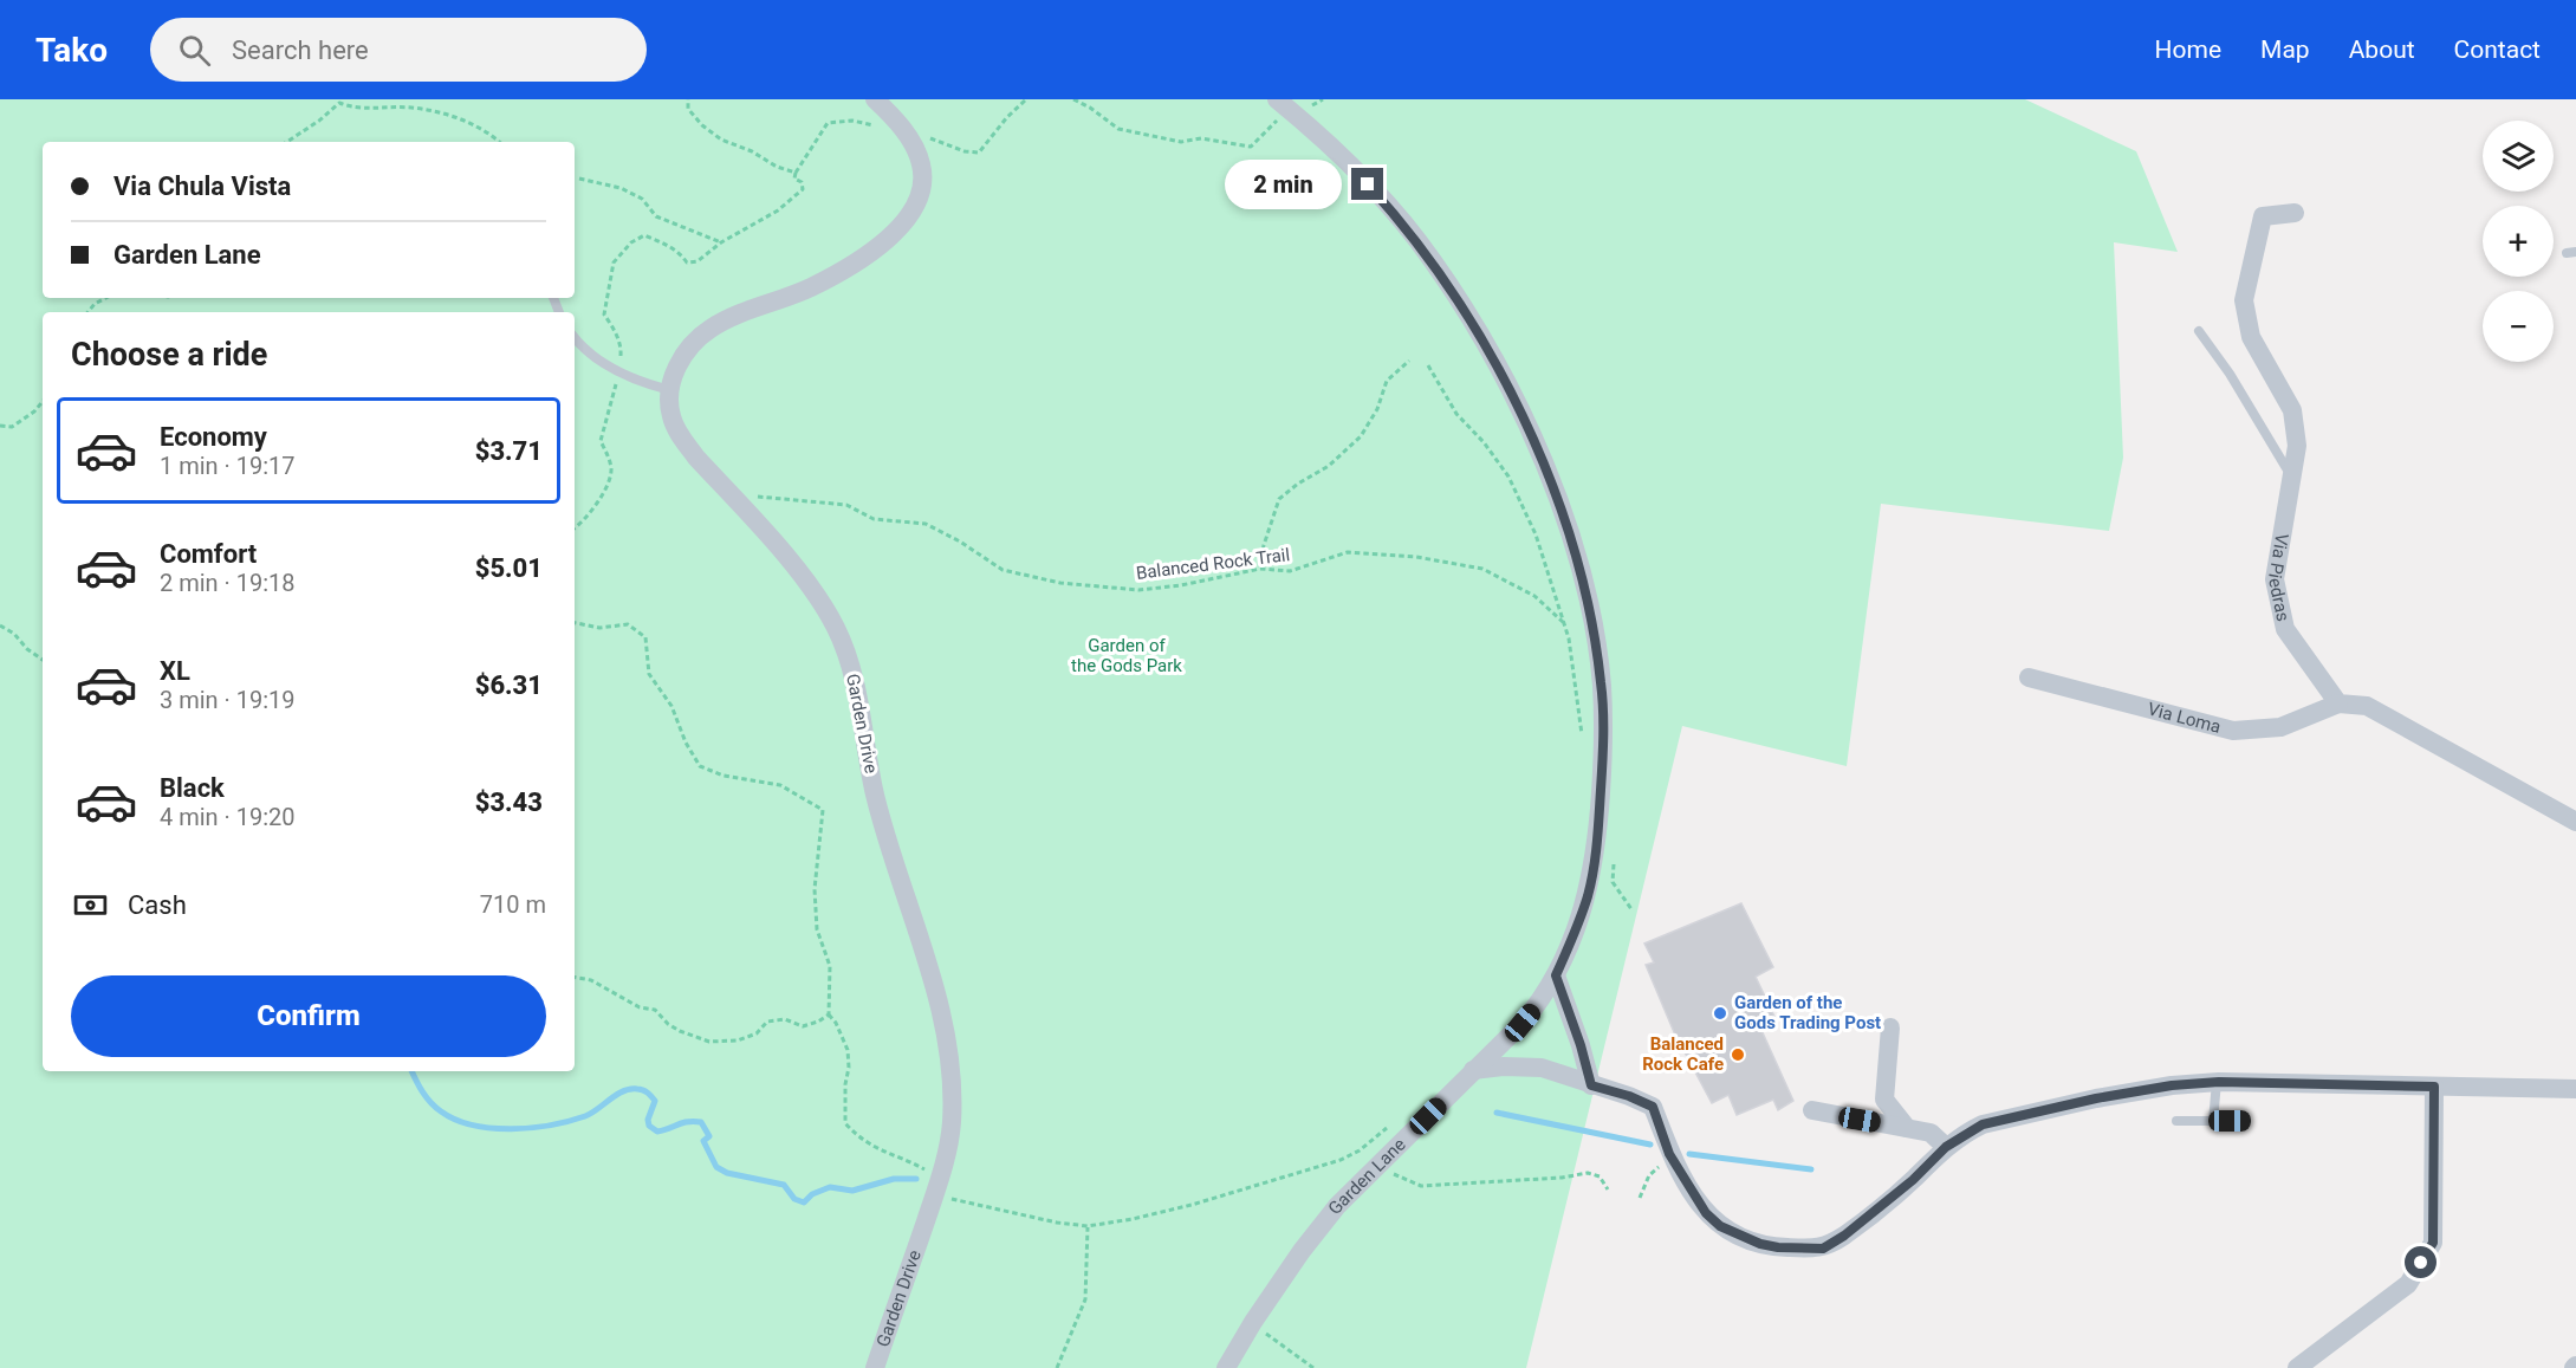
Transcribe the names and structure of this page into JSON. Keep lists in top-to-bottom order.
{
  "streets": {
    "street": [
      "Via Piedras",
      "Via Loma",
      "Garden Drive",
      "Garden Lane"
    ],
    "path": ["Balanced Rock Trail"]
  },
  "crossings": [
    ["Balanced Rock Trail", "Garden Drive"],
    ["Via Piedras", "Via Loma"]
  ],
  "parks": ["Garden of the Gods Park"],
  "places": ["Garden of the Gods Trading Post", "Balanced Rock Cafe"],
  "page": {
    "header": "Tako",
    "search": "Search here",
    "nav": [
      "Home",
      "Map",
      "About",
      "Contact"
    ],
    "map_buttons": ["+", "−"],
    "banner": ["Via Chula Vista", "Garden Lane"],
    "bubble": "2 min",
    "heading": "Choose a ride",
    "list": [
      {
        "name": "Economy",
        "note": "1 min · 19:17",
        "value": "$3.71"
      },
      {
        "name": "Comfort",
        "note": "2 min · 19:18",
        "value": "$5.01"
      },
      {
        "name": "XL",
        "note": "3 min · 19:19",
        "value": "$6.31"
      },
      {
        "name": "Black",
        "note": "4 min · 19:20",
        "value": "$3.43"
      }
    ],
    "pay": ["Cash", "710 m"],
    "buttons": "Confirm"
  }
}
